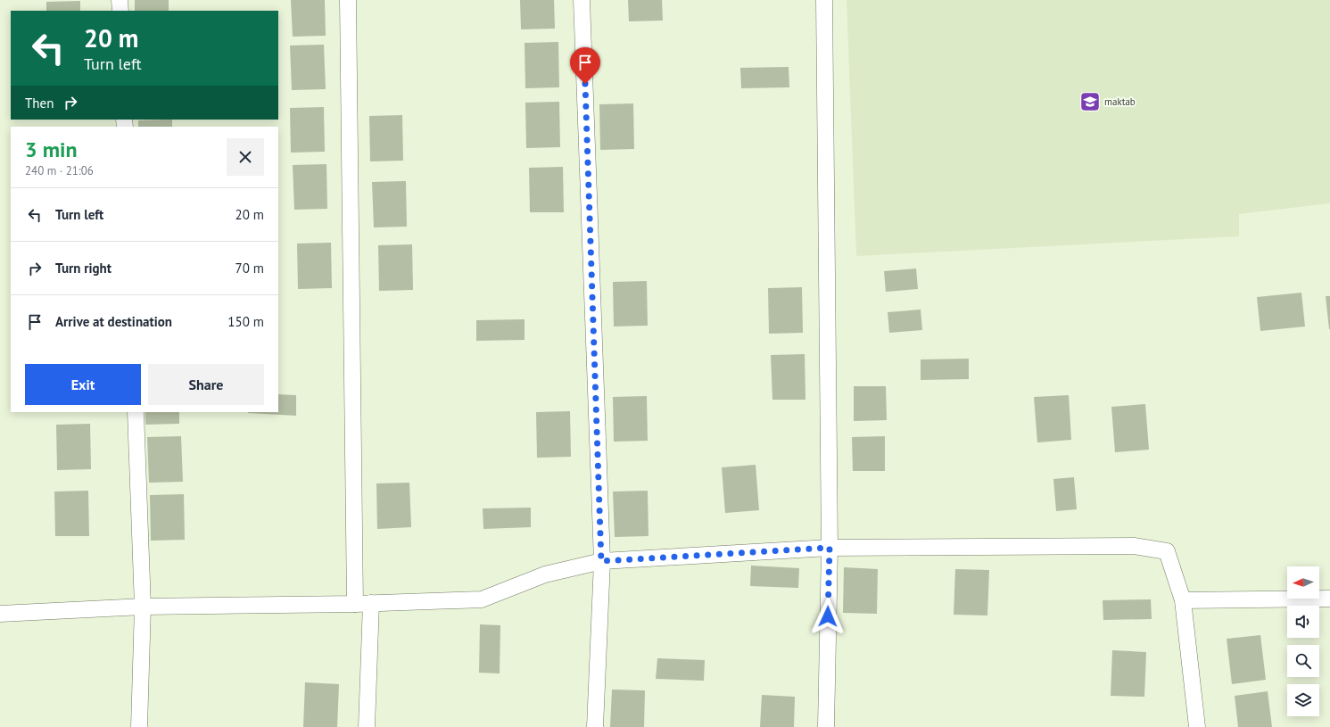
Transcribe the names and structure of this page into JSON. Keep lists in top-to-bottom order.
{
  "places": {
    "school or university": ["maktab"]
  },
  "north": "left",
  "page": {
    "turn": ["20 m", "Turn left"],
    "then": "Then",
    "heading": ["3 min", "240 m · 21:06"],
    "list": [
      {
        "name": "Turn left",
        "value": "20 m"
      },
      {
        "name": "Turn right",
        "value": "70 m"
      },
      {
        "name": "Arrive at destination",
        "value": "150 m"
      }
    ],
    "buttons": ["Exit", "Share"]
  }
}
